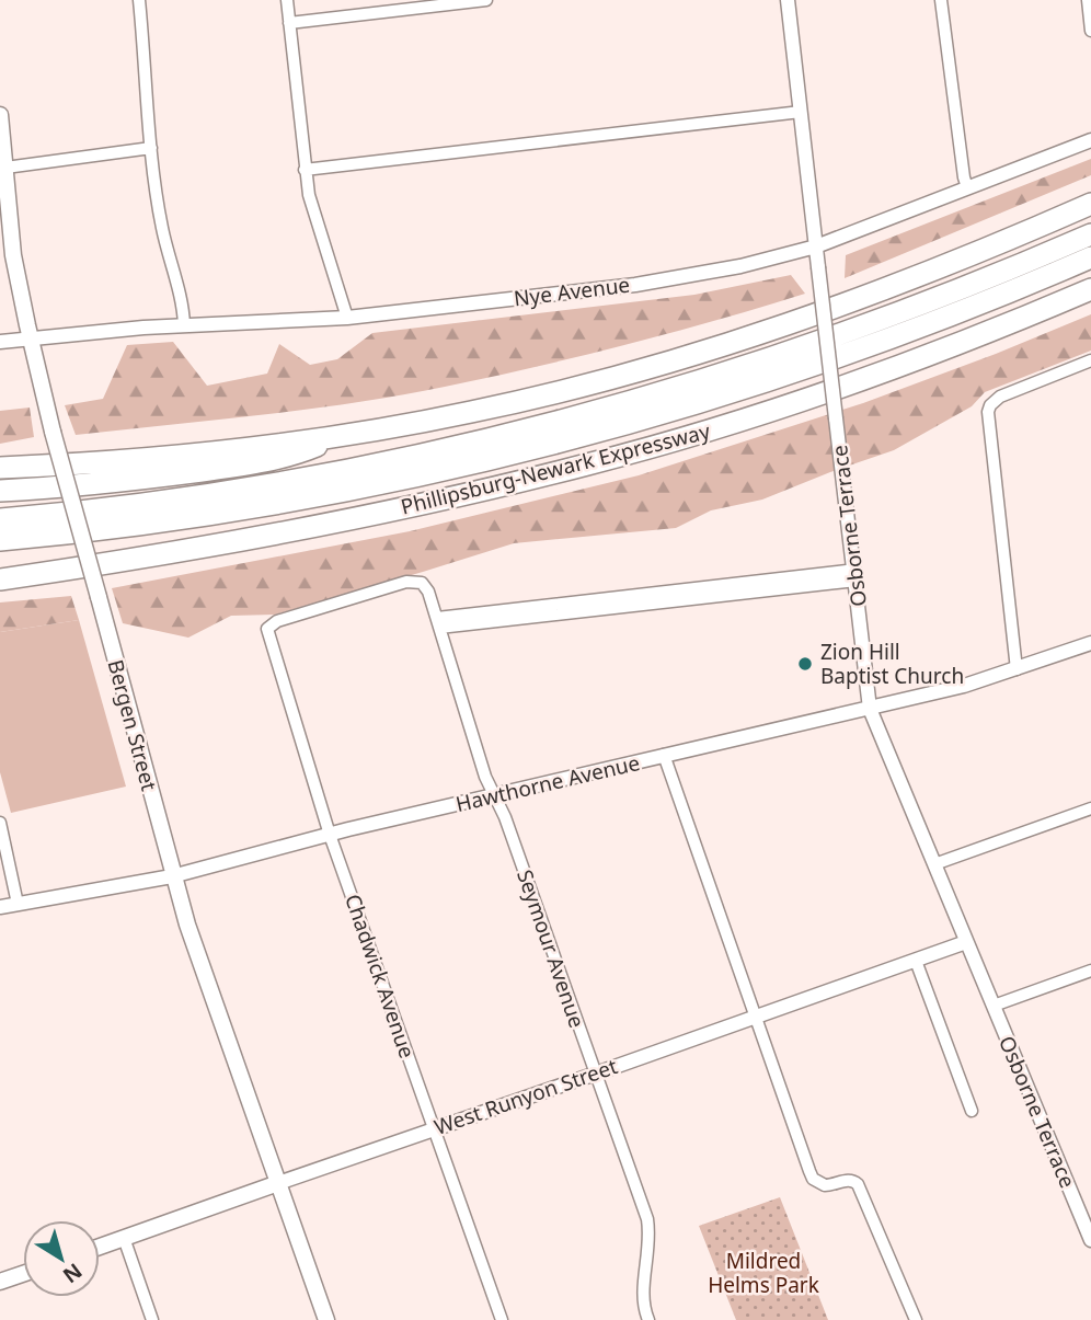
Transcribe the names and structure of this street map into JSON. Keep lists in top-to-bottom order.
{
  "streets": {
    "highway": ["Phillipsburg-Newark Expressway"],
    "main road": ["Bergen Street", "West Runyon Street"],
    "street": [
      "Nye Avenue",
      "Osborne Terrace",
      "Hawthorne Avenue",
      "Seymour Avenue",
      "Chadwick Avenue"
    ]
  },
  "crossings": [
    ["Nye Avenue", "Osborne Terrace"],
    ["Nye Avenue", "Bergen Street"],
    ["Osborne Terrace", "Hawthorne Avenue"],
    ["Osborne Terrace", "West Runyon Street"],
    ["Bergen Street", "Hawthorne Avenue"],
    ["Bergen Street", "West Runyon Street"],
    ["Hawthorne Avenue", "Seymour Avenue"],
    ["Hawthorne Avenue", "Chadwick Avenue"],
    ["Seymour Avenue", "Chadwick Avenue"],
    ["Seymour Avenue", "West Runyon Street"],
    ["Chadwick Avenue", "West Runyon Street"]
  ],
  "parks": ["Mildred Helms Park"],
  "places": ["Zion Hill Baptist Church"],
  "north": "bottom right"
}
